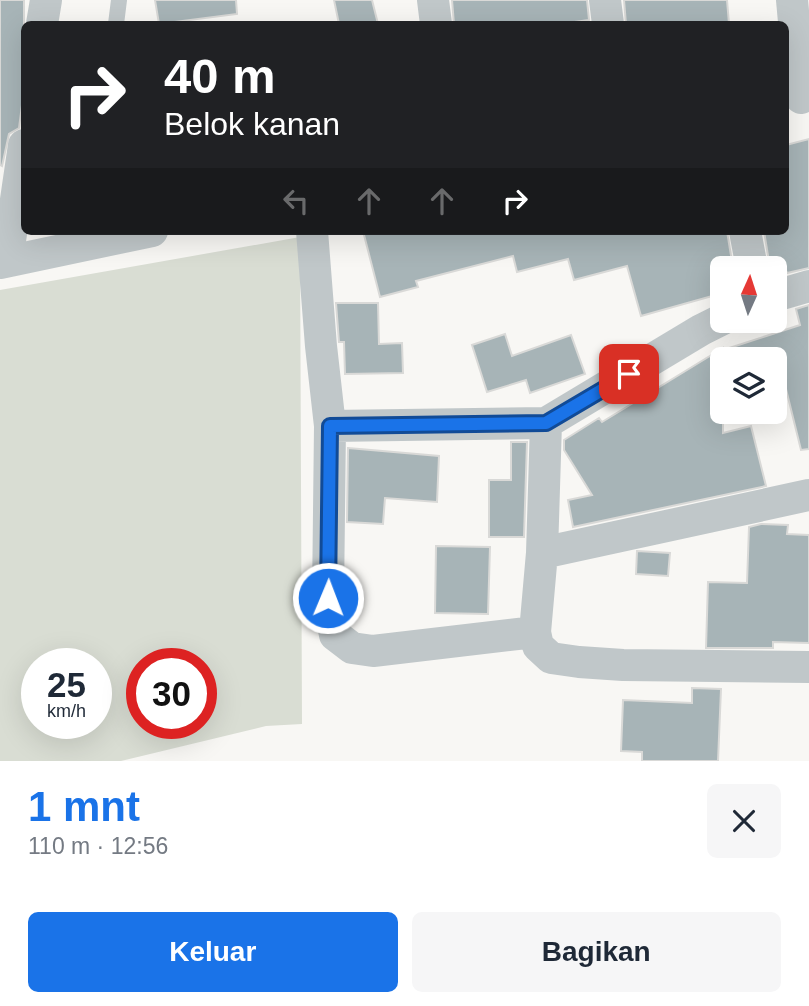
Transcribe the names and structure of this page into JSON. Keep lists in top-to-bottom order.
{
  "north": "top",
  "page": {
    "turn": ["40 m", "Belok kanan"],
    "speed": "25 km/h",
    "limit": "30",
    "heading": ["1 mnt", "110 m · 12:56"],
    "buttons": ["Keluar", "Bagikan"]
  }
}
